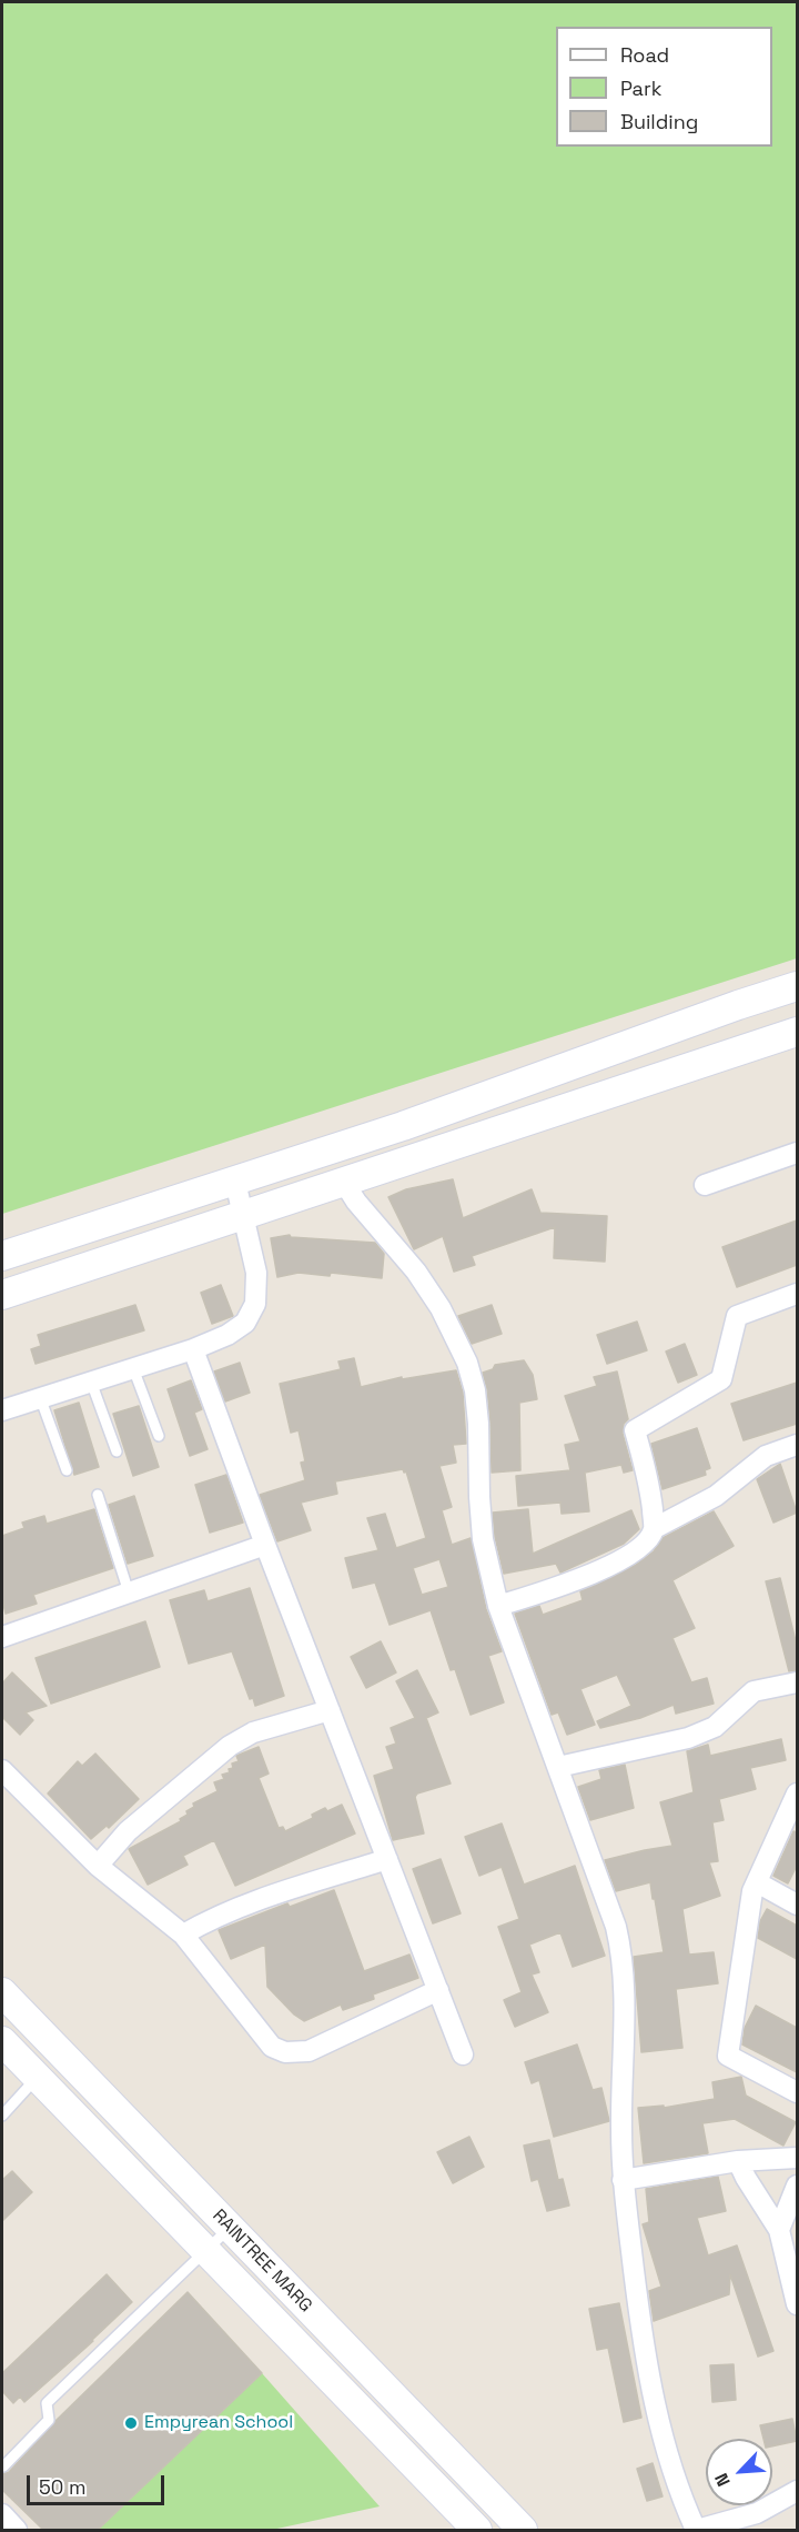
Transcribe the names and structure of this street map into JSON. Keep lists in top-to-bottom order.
{
  "streets": {
    "main road": ["RAINTREE MARG"]
  },
  "places": ["Empyrean School"],
  "legend": ["Road", "Park", "Building"],
  "scale_bar": "50 m",
  "north": "bottom left"
}
